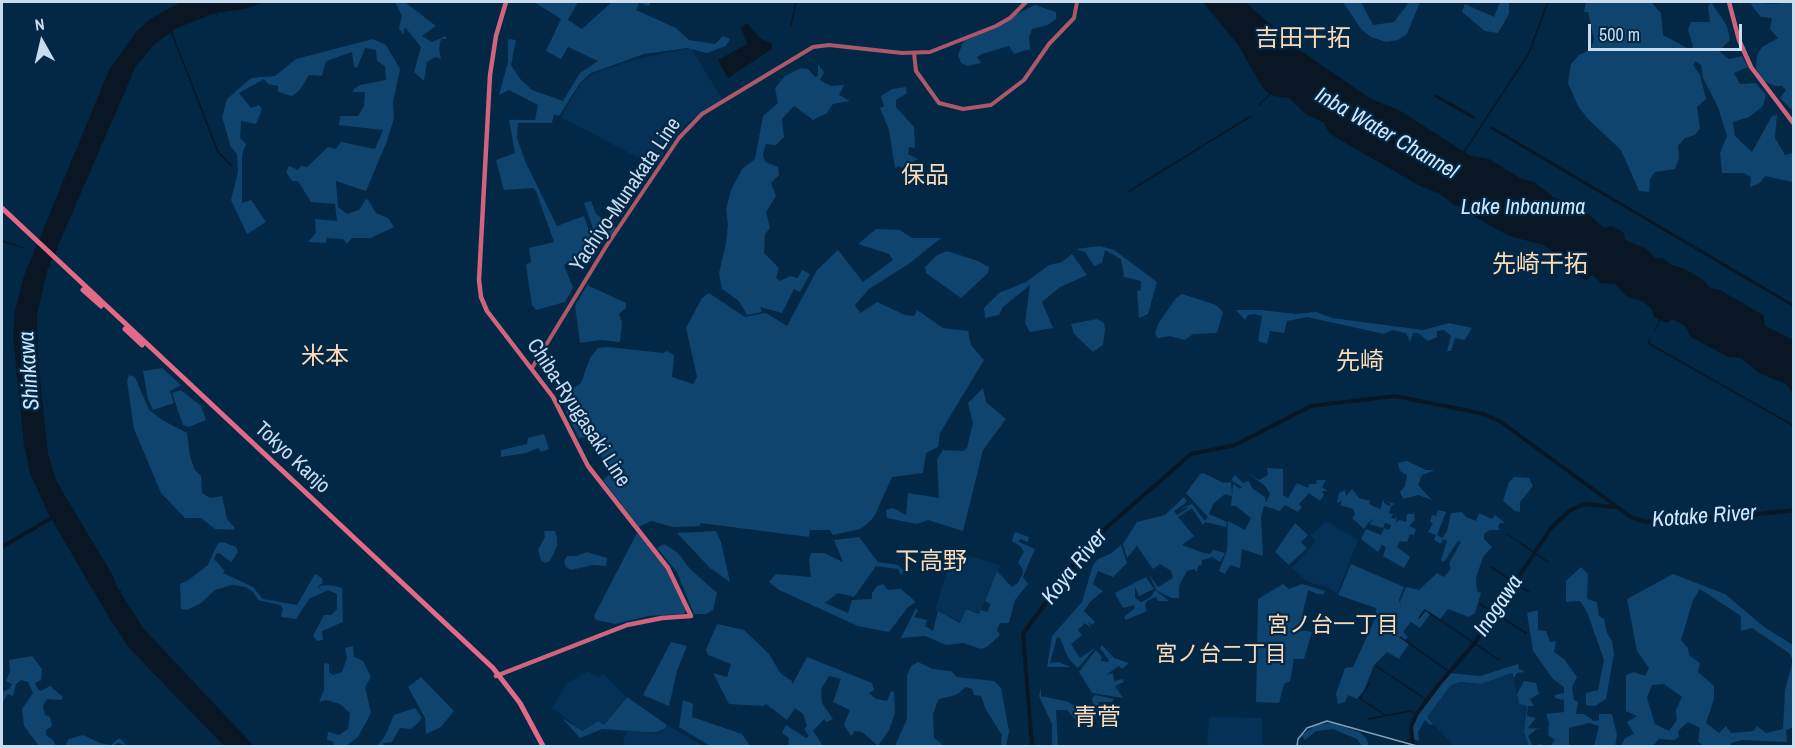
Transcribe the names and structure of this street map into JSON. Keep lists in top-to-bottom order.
{
  "streets": {
    "highway": ["Tokyo Kanjo"],
    "main road": ["Yachiyo-Munakata Line", "Chiba-Ryugasaki Line"]
  },
  "crossings": [
    ["Yachiyo-Munakata Line", "Chiba-Ryugasaki Line"],
    ["Chiba-Ryugasaki Line", "Tokyo Kanjo"]
  ],
  "districts": [
    "吉田干拓",
    "保品",
    "先崎干拓",
    "米本",
    "先崎",
    "下高野",
    "宮ノ台一丁目",
    "宮ノ台二丁目",
    "青菅"
  ],
  "water": [
    "Inba Water Channel",
    "Lake Inbanuma",
    "Shinkawa",
    "Kotake River",
    "Koya River",
    "Inogawa"
  ],
  "scale_bar": "500 m",
  "north": "top"
}
